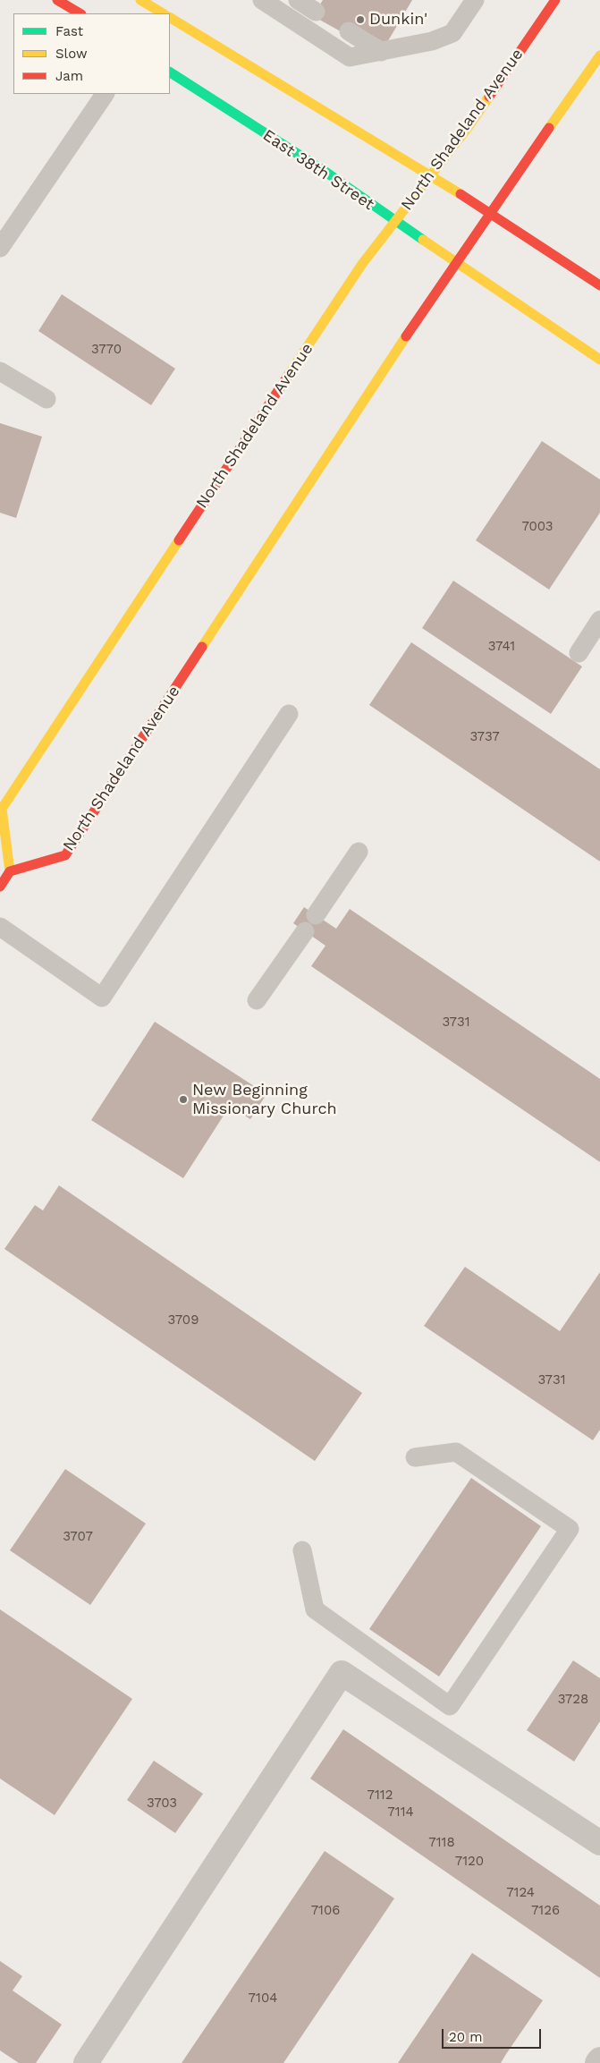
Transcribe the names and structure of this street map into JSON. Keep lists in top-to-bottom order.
{
  "streets": {
    "main road": ["North Shadeland Avenue", "East 38th Street"]
  },
  "crossings": [
    ["North Shadeland Avenue", "East 38th Street"]
  ],
  "places": ["Dunkin'", "New Beginning Missionary Church"],
  "house_numbers": [
    "3770",
    "7003",
    "3741",
    "3737",
    "3731",
    "3709",
    "3731",
    "3707",
    "3728",
    "7112",
    "3703",
    "7114",
    "7118",
    "7120",
    "7124",
    "7106",
    "7126",
    "7104"
  ],
  "legend": ["Fast", "Slow", "Jam"],
  "scale_bar": "20 m"
}
